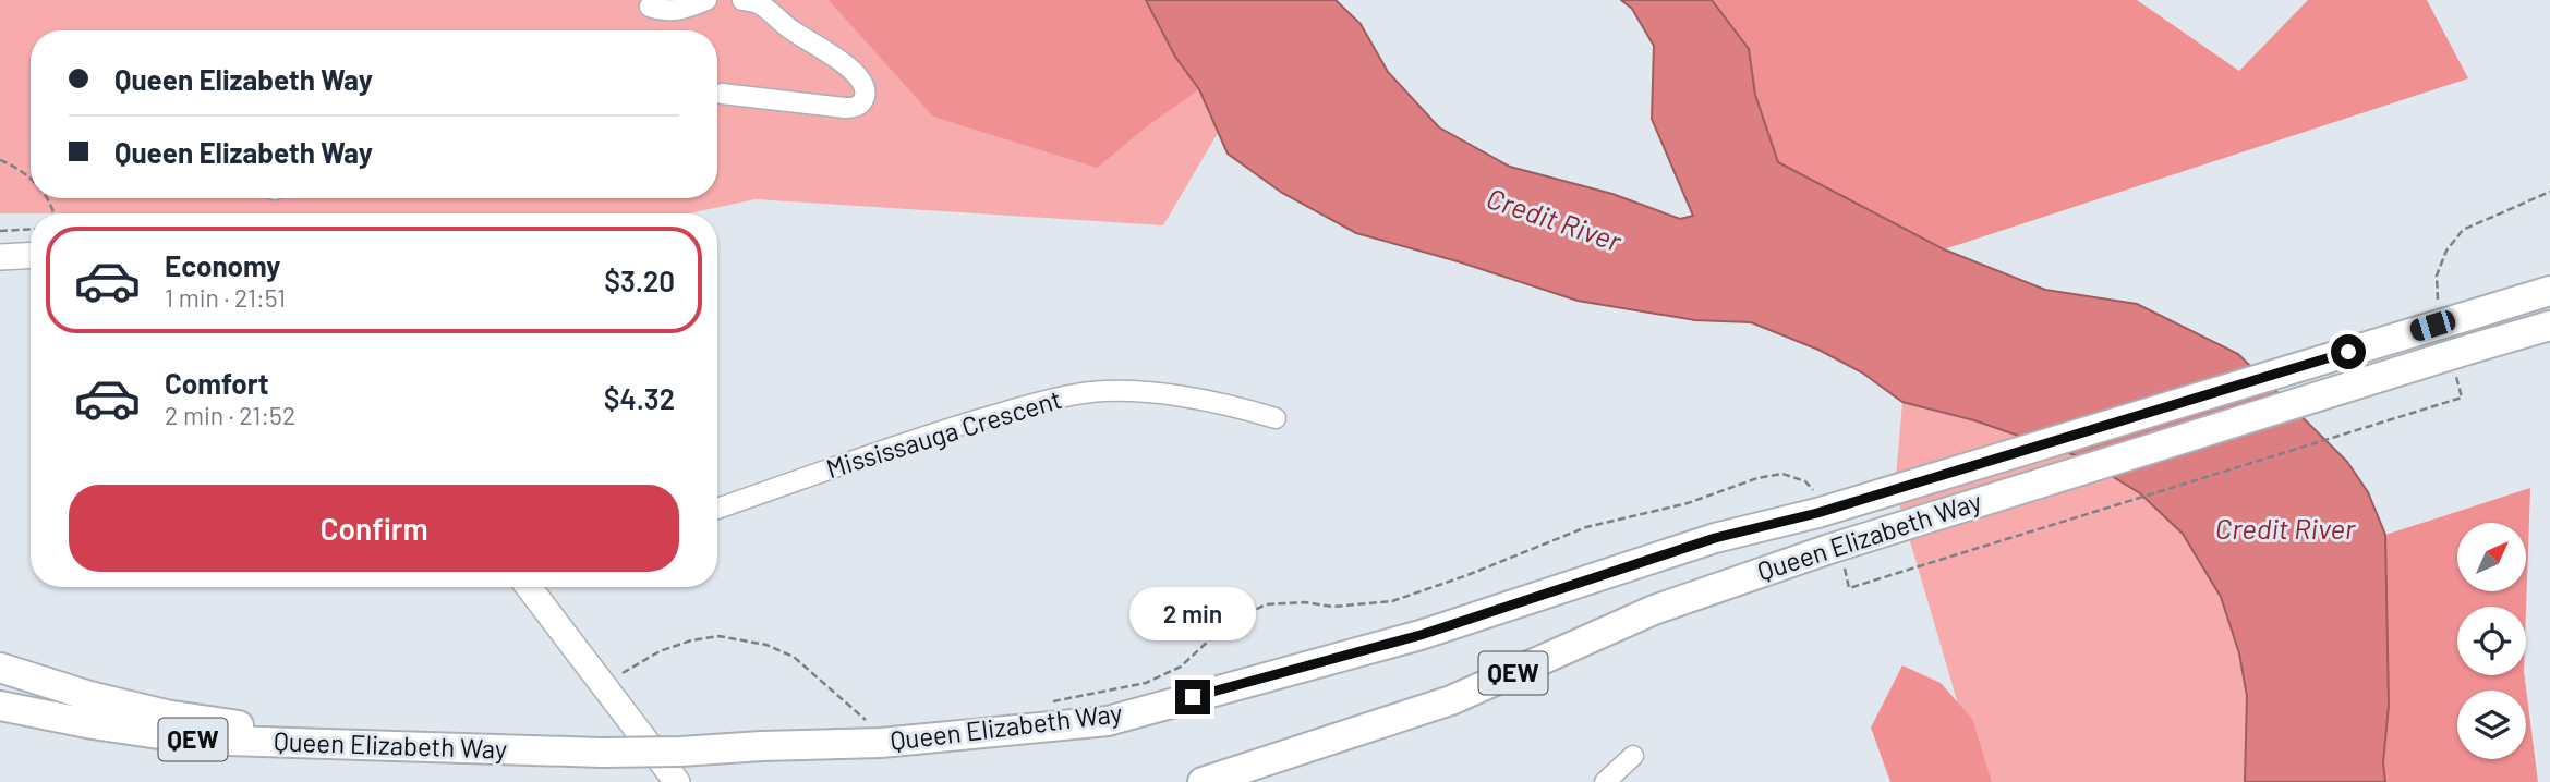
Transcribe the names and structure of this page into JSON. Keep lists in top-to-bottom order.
{
  "streets": {
    "highway": ["Queen Elizabeth Way", "QEW"],
    "street": ["Mississauga Crescent"]
  },
  "water": ["Credit River"],
  "north": "top right",
  "page": {
    "banner": ["Queen Elizabeth Way", "Queen Elizabeth Way"],
    "list": [
      {
        "name": "Economy",
        "note": "1 min · 21:51",
        "value": "$3.20"
      },
      {
        "name": "Comfort",
        "note": "2 min · 21:52",
        "value": "$4.32"
      }
    ],
    "buttons": "Confirm",
    "bubble": "2 min"
  }
}
